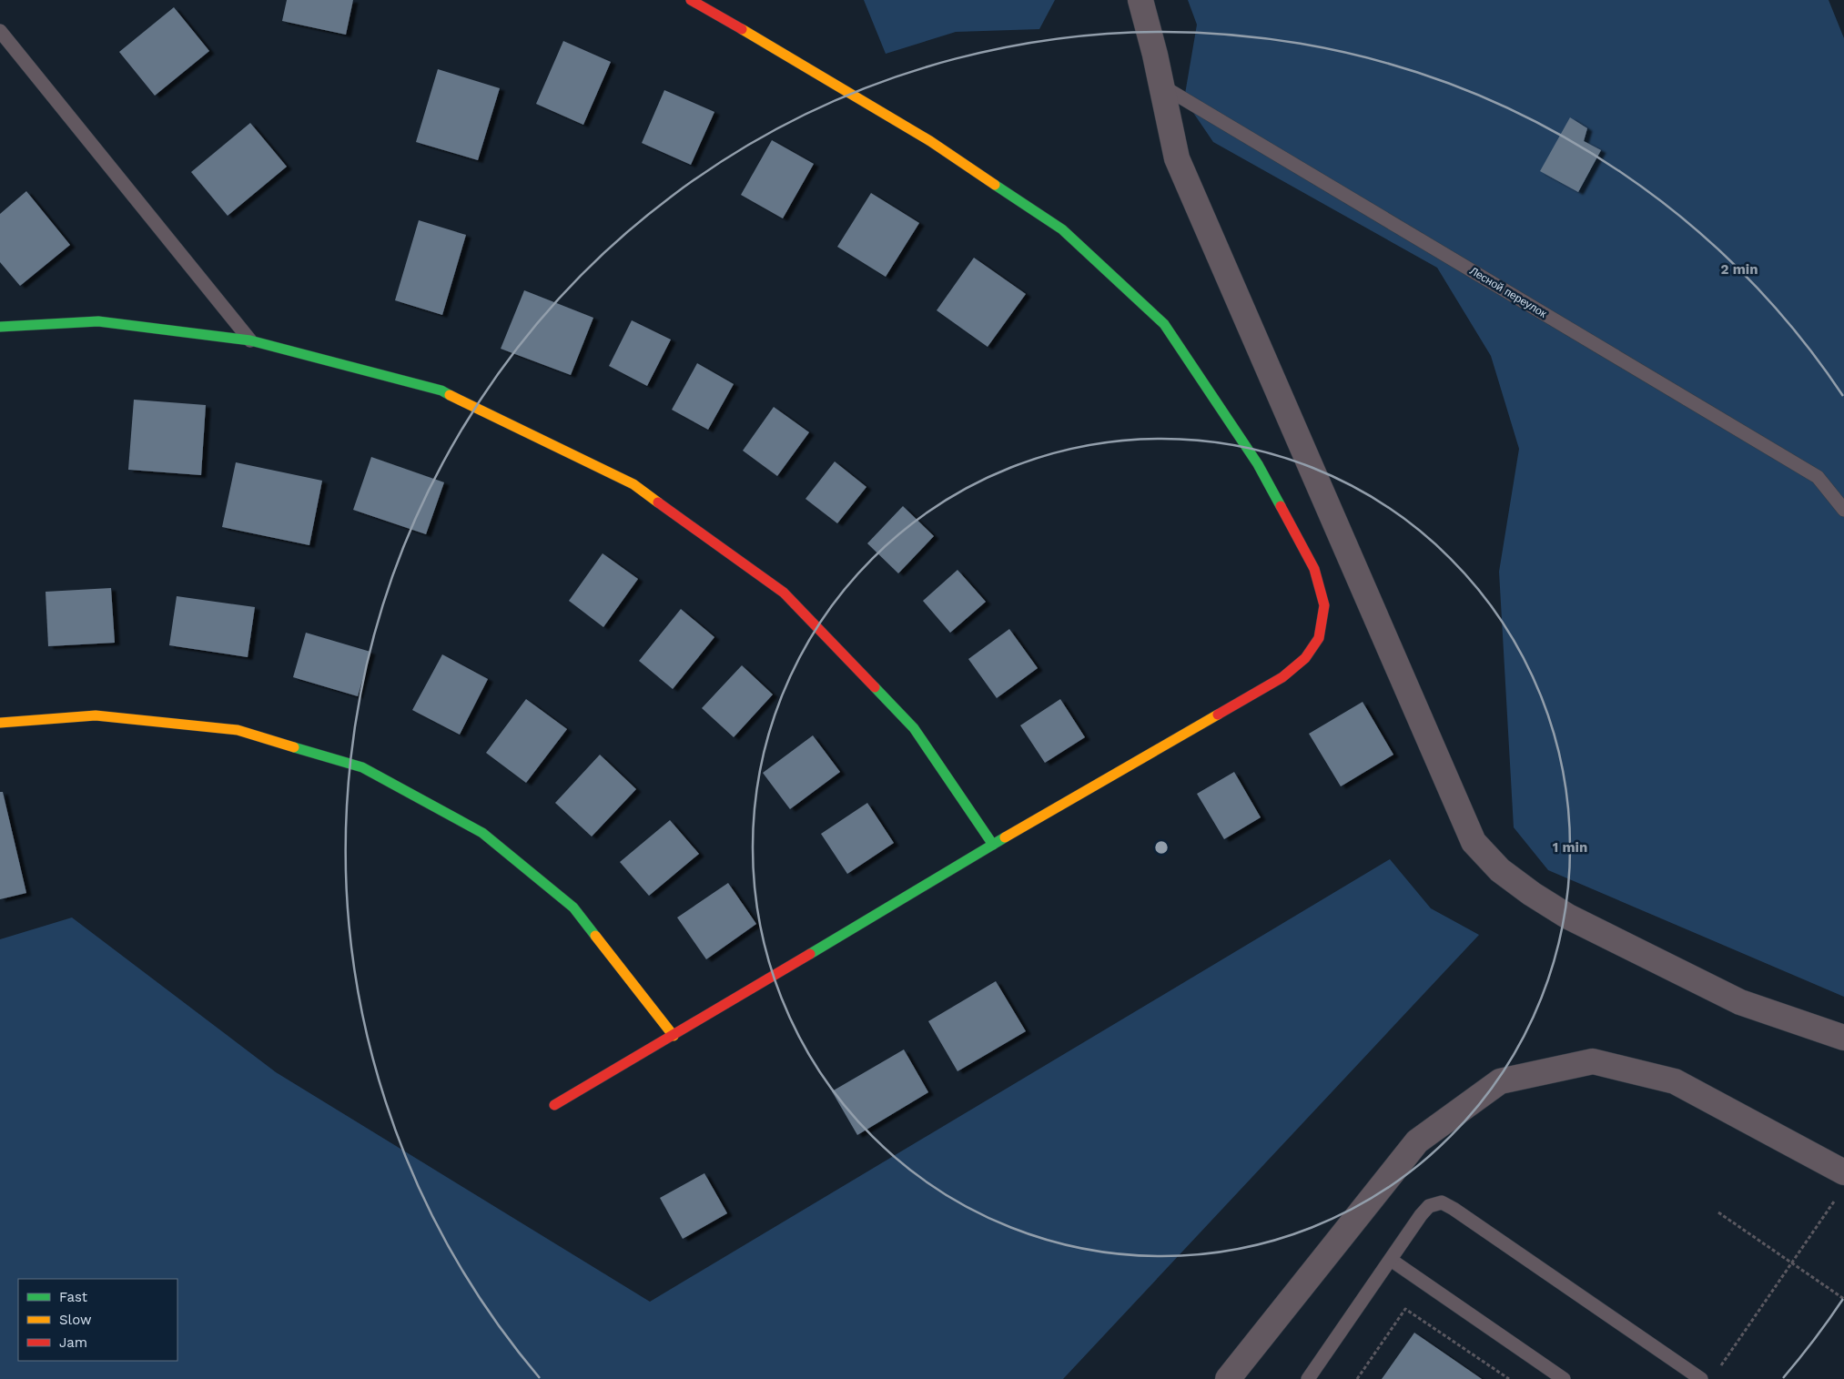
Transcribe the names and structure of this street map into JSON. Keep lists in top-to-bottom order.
{
  "streets": {
    "lane": ["Лесной переулок"]
  },
  "legend": ["Fast", "Slow", "Jam"],
  "rings": ["2 min", "1 min"]
}
